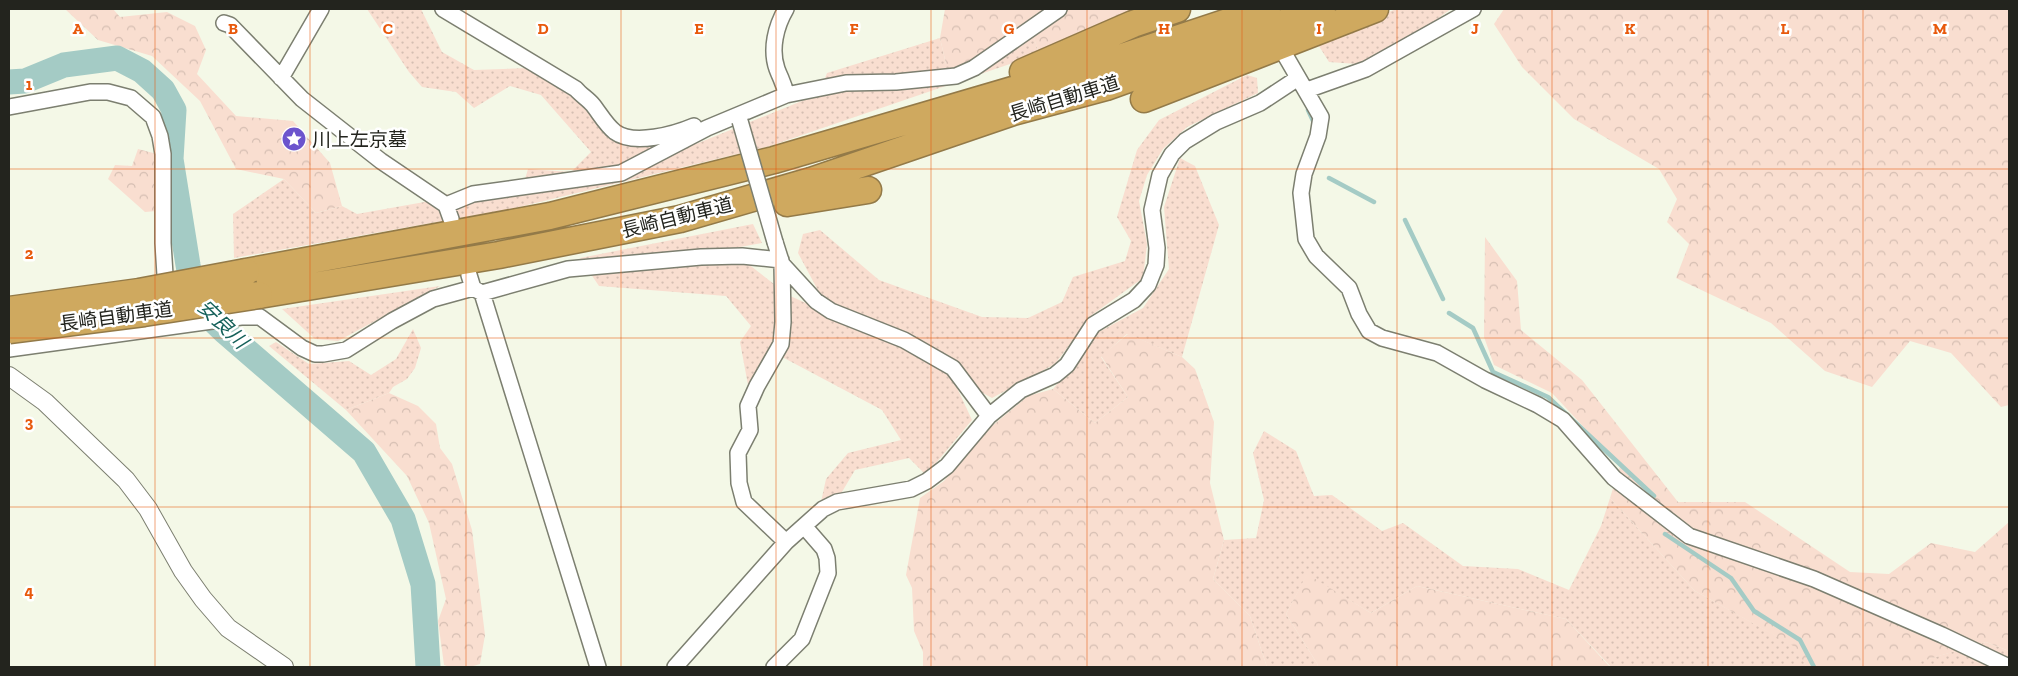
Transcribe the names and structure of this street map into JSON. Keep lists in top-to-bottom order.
{
  "streets": {
    "highway": ["長崎自動車道"]
  },
  "water": ["安良川"],
  "places": {
    "place": ["川上左京墓"]
  },
  "grid": {
    "columns": [
      "A",
      "B",
      "C",
      "D",
      "E",
      "F",
      "G",
      "H",
      "I",
      "J",
      "K",
      "L",
      "M"
    ],
    "rows": [
      "1",
      "2",
      "3",
      "4"
    ]
  }
}
